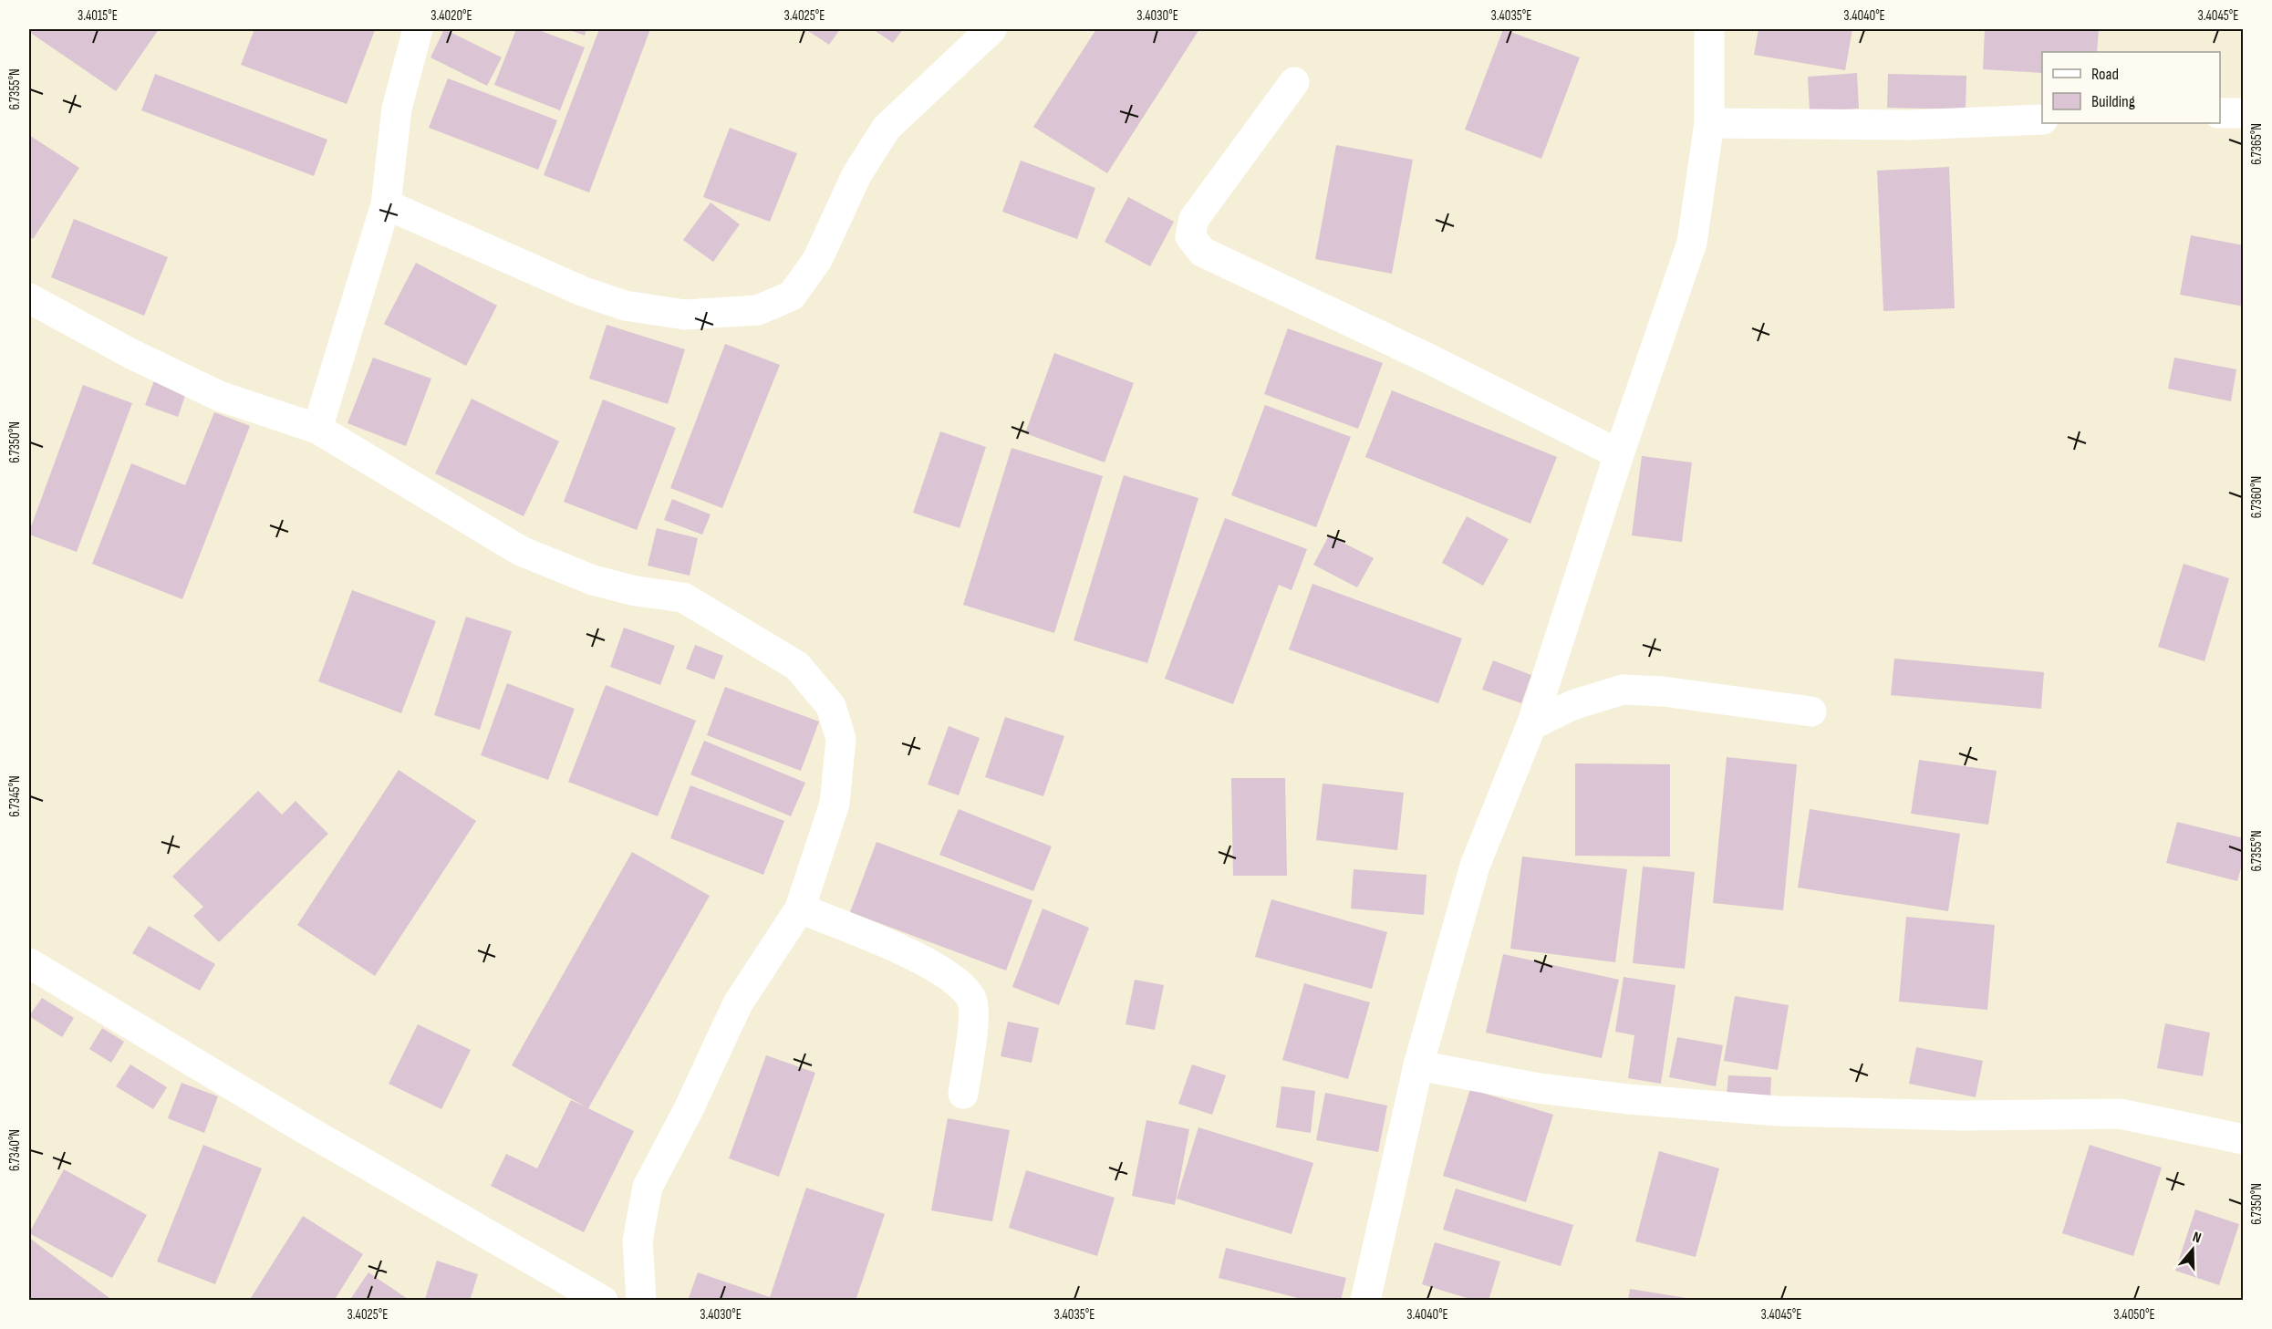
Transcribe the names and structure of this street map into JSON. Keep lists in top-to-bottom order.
{
  "legend": ["Road", "Building"],
  "north": "top",
  "coordinates": [
    "3.4015°E",
    "3.4020°E",
    "3.4025°E",
    "3.4030°E",
    "3.4035°E",
    "3.4040°E",
    "3.4045°E",
    "6.7355°N",
    "6.7365°N",
    "6.7350°N",
    "6.7360°N",
    "6.7345°N",
    "6.7340°N",
    "3.4050°E"
  ]
}
